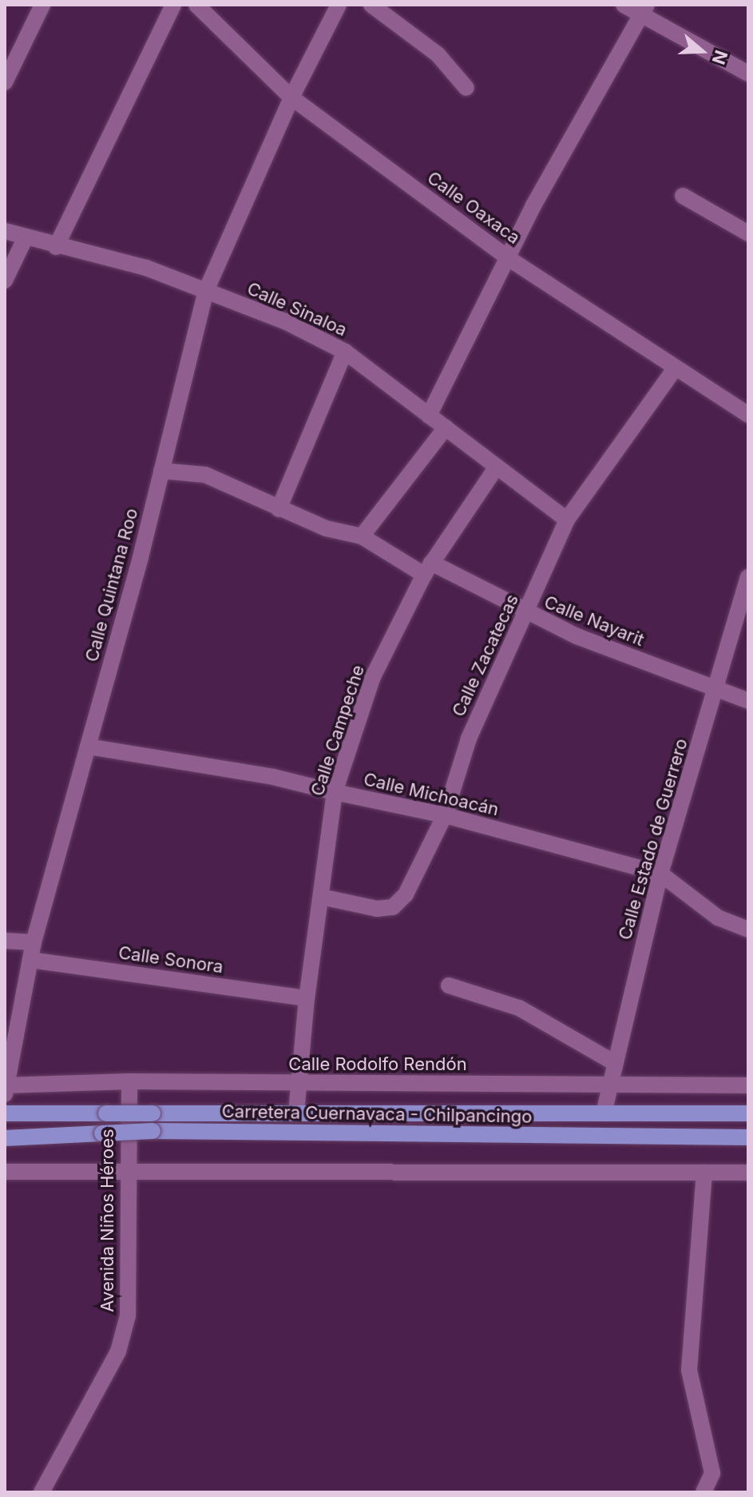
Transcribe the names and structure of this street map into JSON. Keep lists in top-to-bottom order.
{
  "streets": {
    "main road": ["Carretera Cuernavaca - Chilpancingo"],
    "street": [
      "Calle Oaxaca",
      "Calle Sinaloa",
      "Calle Quintana Roo",
      "Calle Nayarit",
      "Calle Zacatecas",
      "Calle Campeche",
      "Calle Michoacán",
      "Calle Estado de Guerrero",
      "Calle Sonora",
      "Calle Rodolfo Rendón",
      "Avenida Niños Héroes"
    ]
  },
  "crossings": [
    ["Calle Oaxaca", "Calle Quintana Roo"],
    ["Calle Oaxaca", "Calle Zacatecas"],
    ["Calle Sinaloa", "Calle Quintana Roo"],
    ["Calle Sinaloa", "Calle Zacatecas"],
    ["Calle Sinaloa", "Calle Campeche"],
    ["Calle Quintana Roo", "Calle Nayarit"],
    ["Calle Quintana Roo", "Calle Michoacán"],
    ["Calle Quintana Roo", "Calle Sonora"],
    ["Calle Quintana Roo", "Calle Rodolfo Rendón"],
    ["Calle Nayarit", "Calle Zacatecas"],
    ["Calle Nayarit", "Calle Campeche"],
    ["Calle Nayarit", "Calle Estado de Guerrero"],
    ["Calle Zacatecas", "Calle Campeche"],
    ["Calle Zacatecas", "Calle Michoacán"],
    ["Calle Campeche", "Calle Michoacán"],
    ["Calle Campeche", "Calle Sonora"],
    ["Calle Campeche", "Calle Rodolfo Rendón"],
    ["Calle Campeche", "Carretera Cuernavaca - Chilpancingo"],
    ["Calle Michoacán", "Calle Estado de Guerrero"],
    ["Calle Estado de Guerrero", "Calle Rodolfo Rendón"],
    ["Calle Estado de Guerrero", "Carretera Cuernavaca - Chilpancingo"],
    ["Calle Rodolfo Rendón", "Avenida Niños Héroes"]
  ],
  "north": "right"
}
